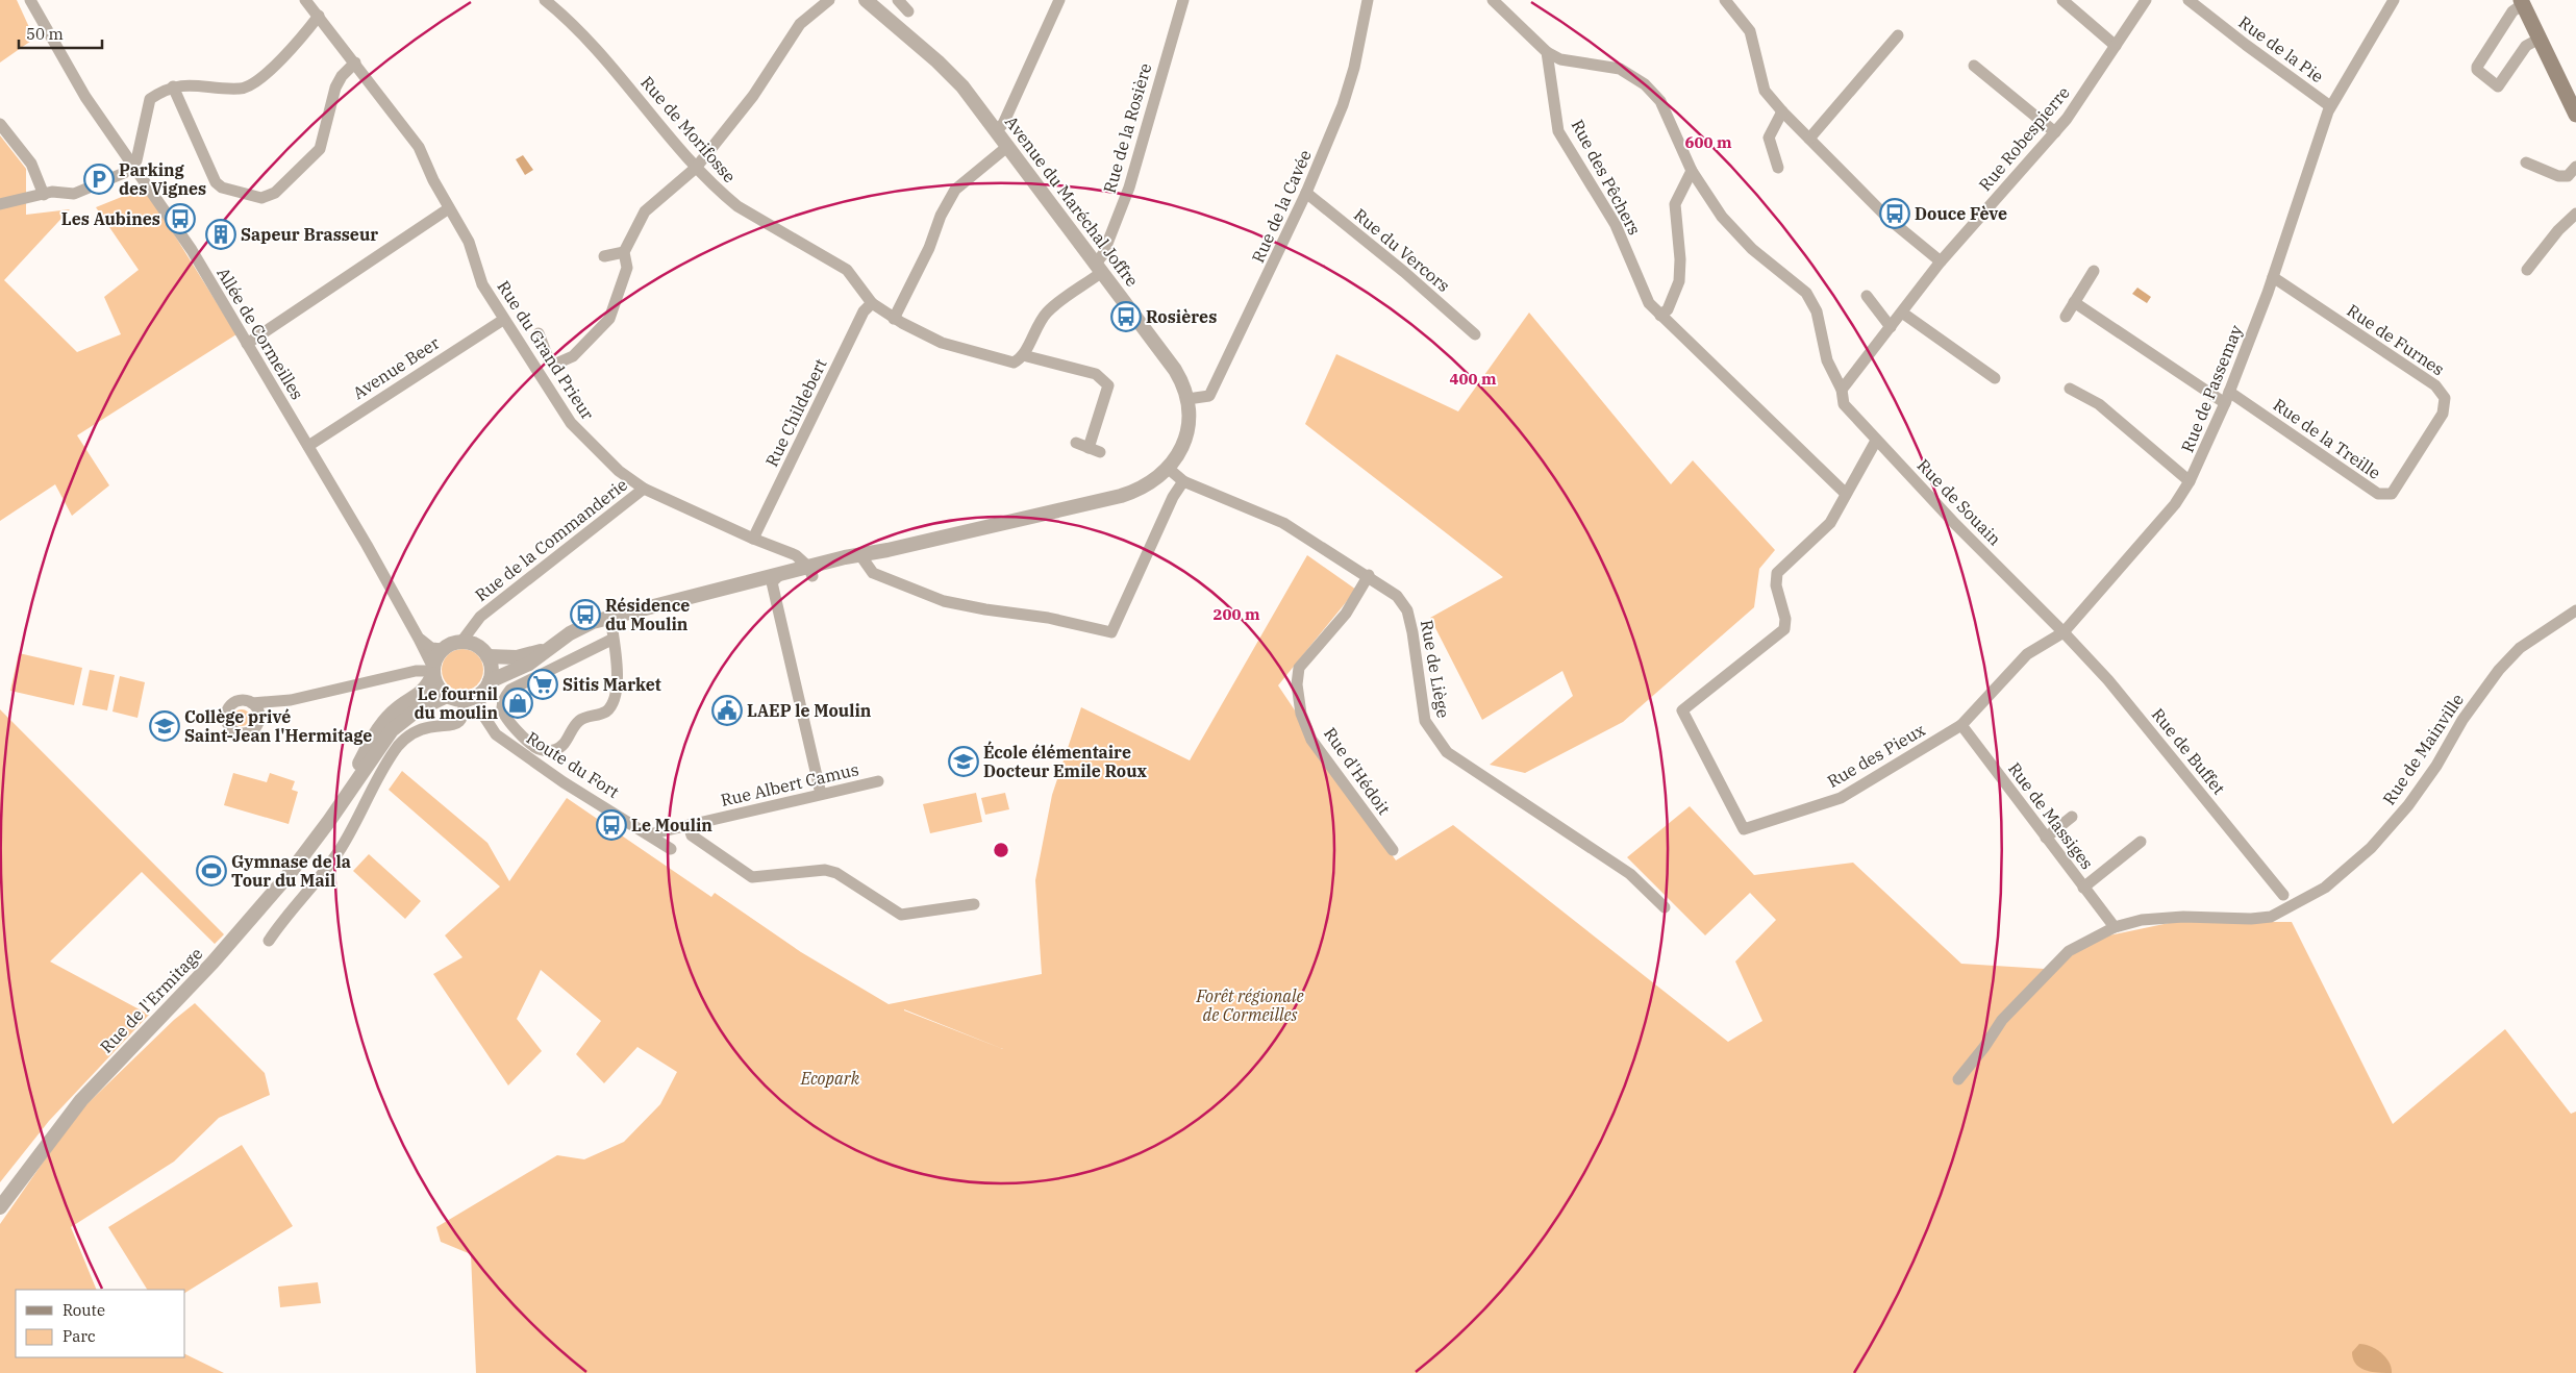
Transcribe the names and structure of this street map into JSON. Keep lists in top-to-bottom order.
{
  "streets": {
    "street": [
      "Rue de la Pie",
      "Rue de la Rosière",
      "Rue de Morifosse",
      "Rue Robespierre",
      "Rue des Pêchers",
      "Avenue du Maréchal Joffre",
      "Rue de la Cavée",
      "Rue du Vercors",
      "Allée de Cormeilles",
      "Rue de Furnes",
      "Rue du Grand Prieur",
      "Avenue Beer",
      "Rue de Passemay",
      "Rue Childebert",
      "Rue de la Treille",
      "Rue de Souain",
      "Rue de la Commanderie",
      "Rue de Liège",
      "Rue de Mainville",
      "Rue de Buffet",
      "Rue des Pieux",
      "Route du Fort",
      "Rue d'Hédoit",
      "Rue Albert Camus",
      "Rue de Massiges",
      "Rue de l'Ermitage"
    ]
  },
  "crossings": [
    ["Rue de la Pie", "Rue de Passemay"],
    ["Rue de la Rosière", "Avenue du Maréchal Joffre"],
    ["Rue de Morifosse", "Rue Childebert"],
    ["Rue Robespierre", "Rue de Souain"],
    ["Rue des Pêchers", "Rue de Souain"],
    ["Rue des Pêchers", "Rue des Pieux"],
    ["Avenue du Maréchal Joffre", "Rue de la Cavée"],
    ["Avenue du Maréchal Joffre", "Rue du Grand Prieur"],
    ["Rue de la Cavée", "Rue du Vercors"],
    ["Allée de Cormeilles", "Avenue Beer"],
    ["Allée de Cormeilles", "Rue de la Commanderie"],
    ["Allée de Cormeilles", "Route du Fort"],
    ["Allée de Cormeilles", "Rue de l'Ermitage"],
    ["Rue de Furnes", "Rue de Passemay"],
    ["Rue de Furnes", "Rue de la Treille"],
    ["Rue du Grand Prieur", "Avenue Beer"],
    ["Rue du Grand Prieur", "Rue Childebert"],
    ["Rue du Grand Prieur", "Rue de la Commanderie"],
    ["Rue de Passemay", "Rue de la Treille"],
    ["Rue de Passemay", "Rue de Souain"],
    ["Rue de Passemay", "Rue de Buffet"],
    ["Rue de Passemay", "Rue des Pieux"],
    ["Rue de Passemay", "Rue de Massiges"],
    ["Rue de Souain", "Rue de Buffet"],
    ["Rue de la Commanderie", "Route du Fort"],
    ["Rue de la Commanderie", "Rue de l'Ermitage"],
    ["Rue de Liège", "Rue d'Hédoit"],
    ["Rue de Mainville", "Rue de Massiges"],
    ["Rue des Pieux", "Rue de Massiges"],
    ["Route du Fort", "Rue Albert Camus"],
    ["Route du Fort", "Rue de l'Ermitage"]
  ],
  "parks": ["Forêt régionale de Cormeilles", "Ecopark"],
  "places": {
    "parking": ["Parking des Vignes"],
    "bus stop": [
      "Douce Fève",
      "Les Aubines",
      "Rosières",
      "Résidence du Moulin",
      "Le Moulin"
    ],
    "building": ["Sapeur Brasseur"],
    "supermarket": ["Sitis Market"],
    "shop": ["Le fournil du moulin"],
    "public building": ["LAEP le Moulin"],
    "school or university": ["Collège privé Saint-Jean l'Hermitage", "École élémentaire Docteur Emile Roux"],
    "sports": ["Gymnase de la Tour du Mail"]
  },
  "legend": ["Route", "Parc"],
  "scale_bar": "50 m",
  "rings": ["600 m", "400 m", "200 m"]
}
